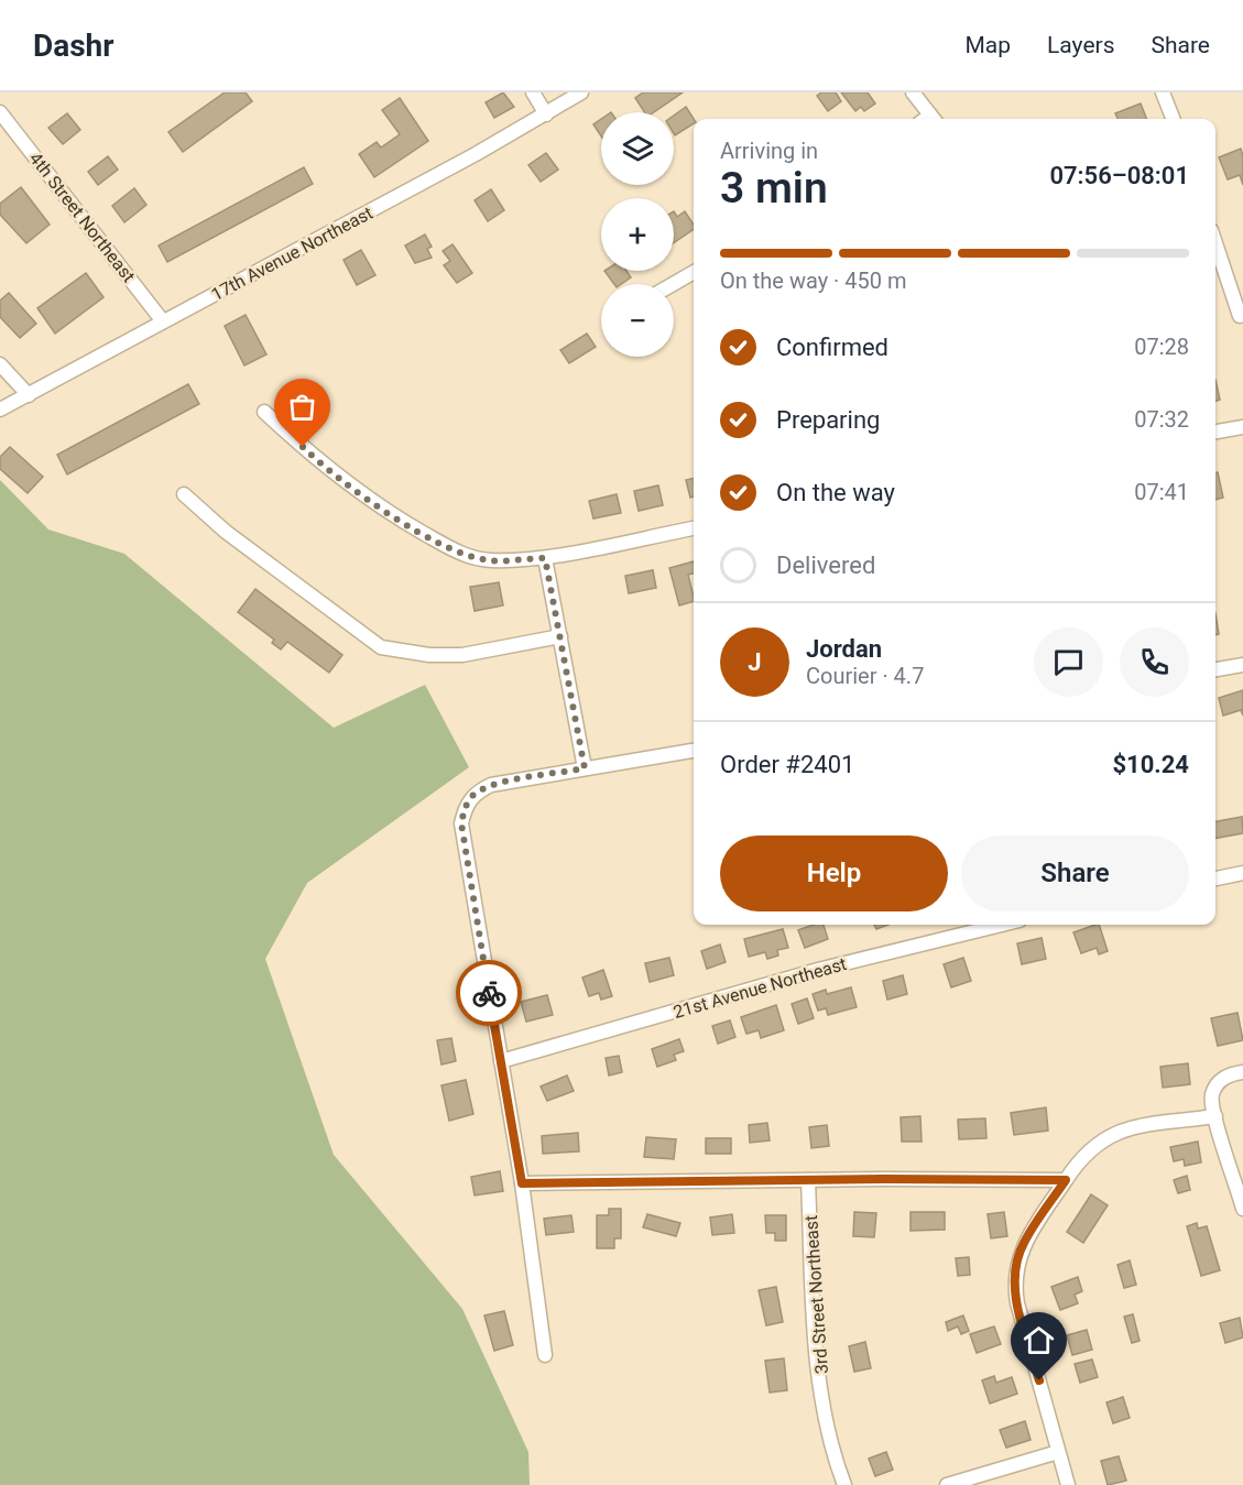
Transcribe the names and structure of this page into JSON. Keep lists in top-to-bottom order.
{
  "streets": {
    "street": [
      "4th Street Northeast",
      "17th Avenue Northeast",
      "21st Avenue Northeast",
      "3rd Street Northeast"
    ]
  },
  "crossings": [
    ["4th Street Northeast", "17th Avenue Northeast"]
  ],
  "page": {
    "header": "Dashr",
    "nav": ["Map", "Layers", "Share"],
    "map_buttons": ["+", "−"],
    "heading": ["3 min", "Arriving in", "07:56–08:01"],
    "panel": [
      "Jordan",
      "Courier · 4.7",
      "Order #2401",
      "$10.24"
    ],
    "bar": "On the way · 450 m",
    "list": [
      ["Confirmed", "07:28"],
      ["Preparing", "07:32"],
      ["On the way", "07:41"],
      "Delivered"
    ],
    "round": "J",
    "buttons": ["Help", "Share"]
  }
}
